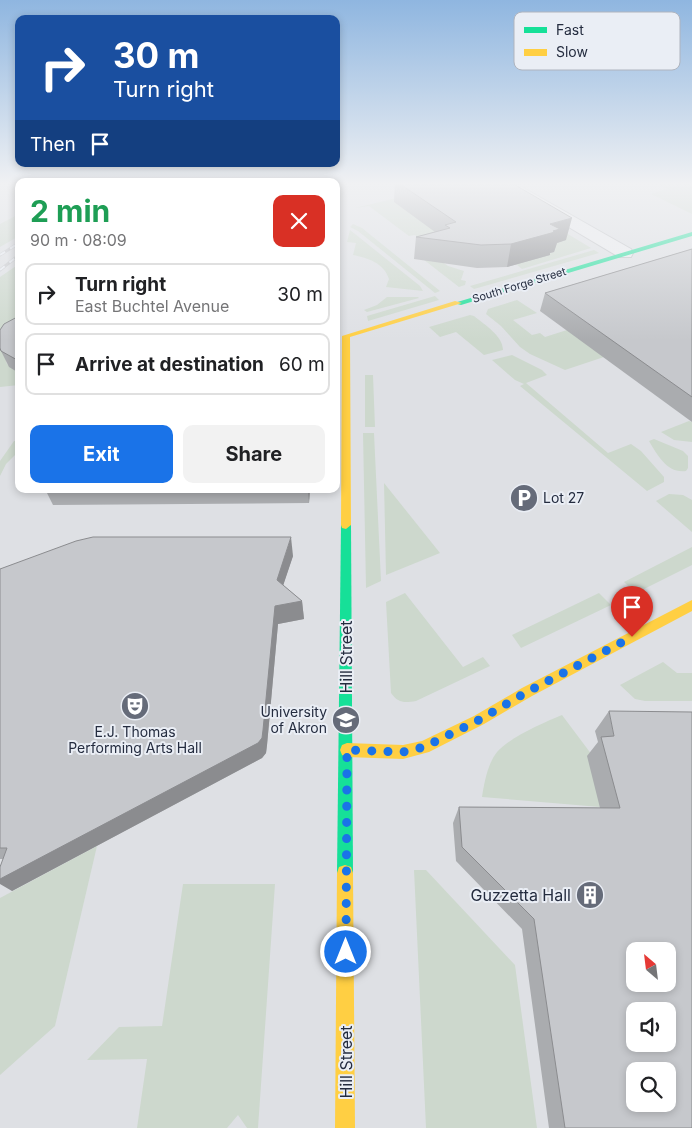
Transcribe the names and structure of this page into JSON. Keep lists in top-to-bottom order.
{
  "streets": {
    "street": ["South Forge Street", "Hill Street"]
  },
  "crossings": [
    ["South Forge Street", "Hill Street"]
  ],
  "places": {
    "parking": ["Lot 27"],
    "theatre": ["E.J. Thomas Performing Arts Hall"],
    "school or university": ["University of Akron"],
    "building": ["Guzzetta Hall"]
  },
  "legend": ["Fast", "Slow"],
  "north": "top left",
  "page": {
    "turn": ["30 m", "Turn right"],
    "then": "Then",
    "heading": ["2 min", "90 m · 08:09"],
    "list": [
      {
        "name": "Turn right",
        "note": "East Buchtel Avenue",
        "value": "30 m"
      },
      {
        "name": "Arrive at destination",
        "value": "60 m"
      }
    ],
    "buttons": ["Exit", "Share"]
  }
}
